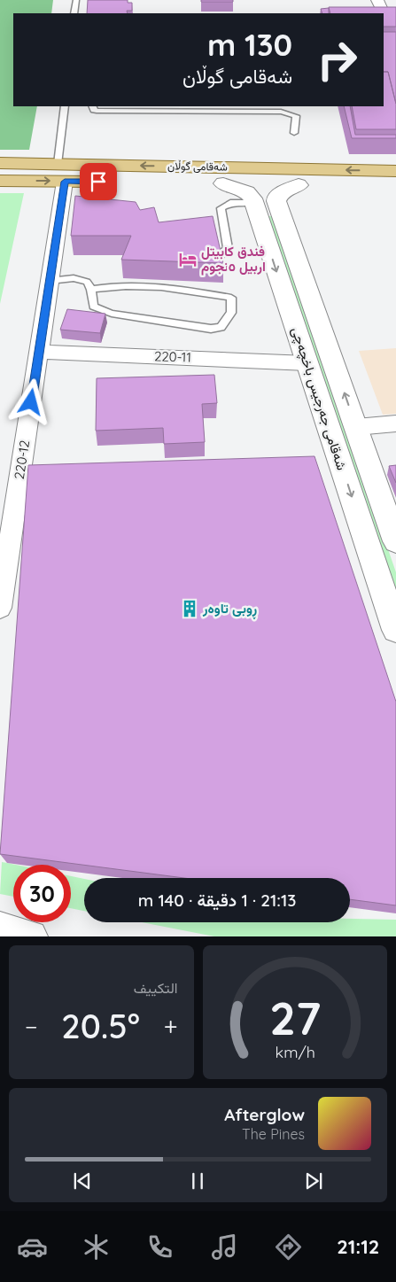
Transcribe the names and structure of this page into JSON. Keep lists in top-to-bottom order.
{
  "streets": {
    "main road": ["شەقامی گوڵان"],
    "street": ["220-11", "شەقامی جەرجیس باخچەچی", "220-12"]
  },
  "crossings": [
    ["شەقامی گوڵان", "شەقامی جەرجیس باخچەچی"],
    ["شەقامی گوڵان", "220-12"],
    ["220-11", "شەقامی جەرجیس باخچەچی"],
    ["220-11", "220-12"]
  ],
  "places": {
    "hotel": ["فندق كابيتل اربيل ٥نجوم"],
    "building": ["ڕوبی تاوەر"]
  },
  "page": {
    "turn": ["130 m", "شەقامی گوڵان"],
    "limit": "30",
    "trip": "21:13 · 1 دقيقة · 140 m",
    "tile": "التكييف",
    "heat": ["−", "20.5°", "+"],
    "song": ["Afterglow", "The Pines"],
    "tabs": "21:12",
    "gauge": ["27", "km/h"]
  }
}
